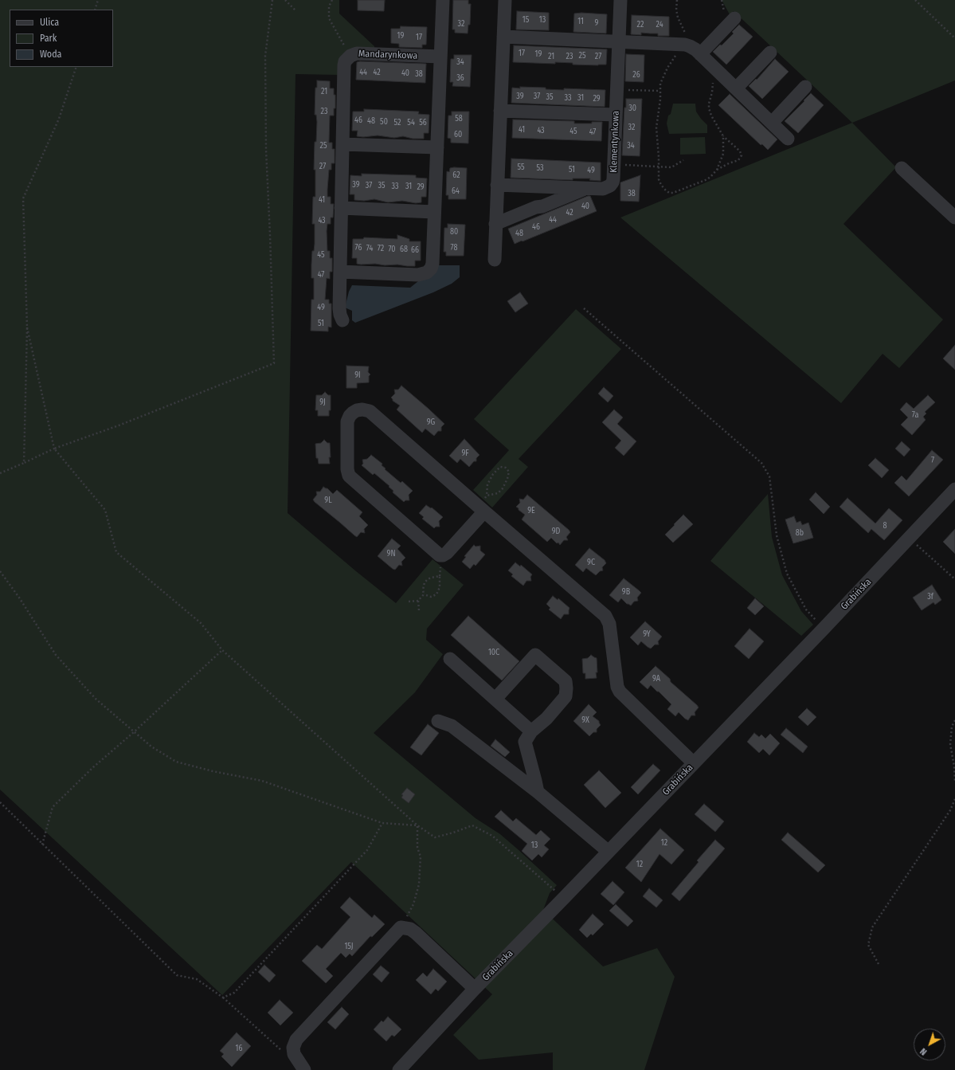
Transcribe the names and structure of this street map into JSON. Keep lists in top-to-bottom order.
{
  "streets": {
    "street": ["Mandarynkowa", "Klementynkowa", "Grabińska"]
  },
  "house_numbers": [
    "15",
    "13",
    "11",
    "9",
    "32",
    "22",
    "24",
    "19",
    "17",
    "17",
    "19",
    "25",
    "21",
    "23",
    "27",
    "34",
    "44",
    "42",
    "40",
    "38",
    "26",
    "36",
    "21",
    "39",
    "37",
    "35",
    "33",
    "31",
    "29",
    "30",
    "23",
    "58",
    "46",
    "48",
    "50",
    "52",
    "54",
    "56",
    "32",
    "41",
    "43",
    "45",
    "47",
    "60",
    "25",
    "34",
    "27",
    "55",
    "53",
    "51",
    "49",
    "62",
    "39",
    "37",
    "35",
    "33",
    "31",
    "29",
    "64",
    "38",
    "41",
    "40",
    "42",
    "44",
    "43",
    "46",
    "80",
    "48",
    "76",
    "78",
    "74",
    "72",
    "70",
    "68",
    "66",
    "45",
    "47",
    "49",
    "51",
    "9I",
    "9J",
    "7a",
    "9G",
    "9F",
    "7",
    "9L",
    "9E",
    "8",
    "9D",
    "8b",
    "9N",
    "9C",
    "9B",
    "3f",
    "9Y",
    "10C",
    "9A",
    "9X",
    "12",
    "13",
    "12",
    "15J",
    "16"
  ],
  "legend": ["Ulica", "Park", "Woda"],
  "north": "bottom left"
}
